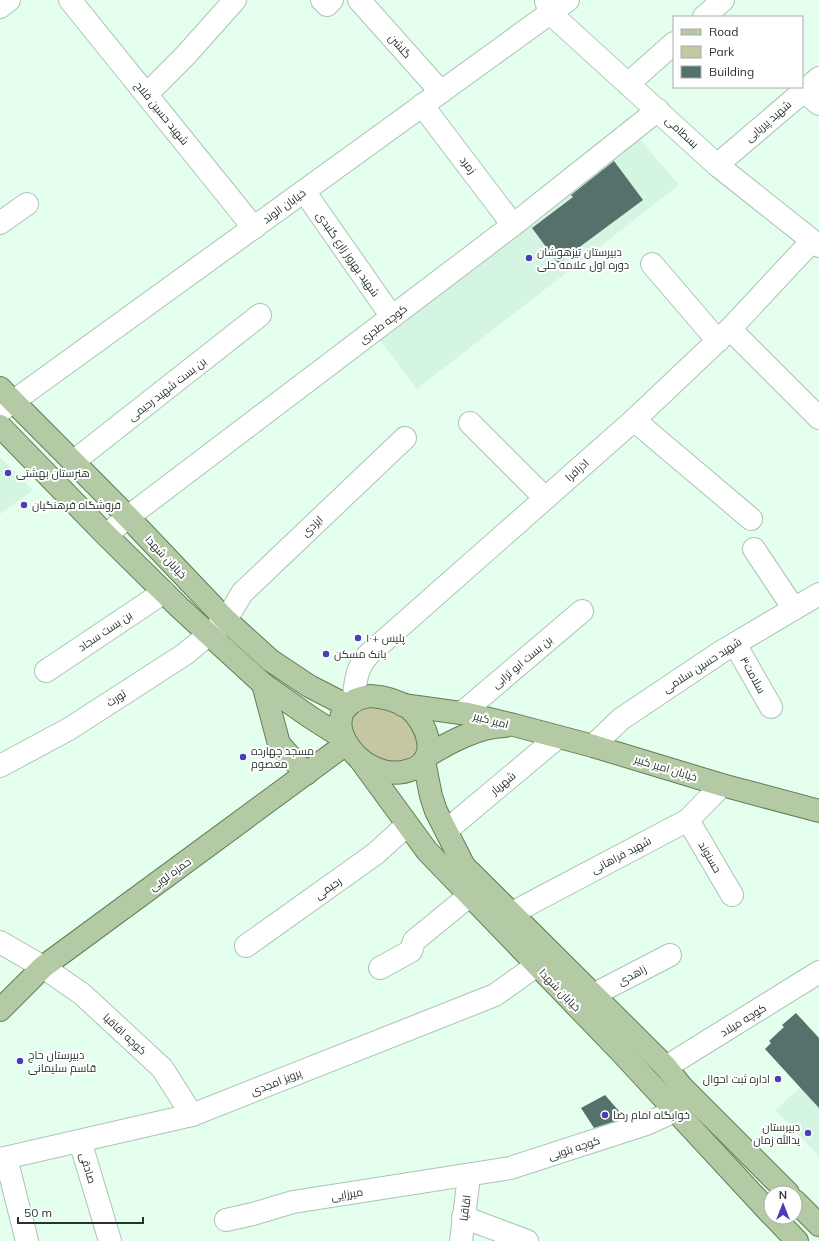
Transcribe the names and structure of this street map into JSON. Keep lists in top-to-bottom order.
{
  "streets": {
    "main road": [
      "خیابان شهدا",
      "امیر کبیر",
      "خیابان امیر کبیر",
      "حمزه لویی"
    ],
    "street": [
      "گلشن",
      "شهید حسین فلاح",
      "شهید پیریایی",
      "بسطامی",
      "زمرد",
      "خیابان الوند",
      "شهید بهروز زارع گنبدی",
      "کوچه طجری",
      "بن بست شهید رحیمی",
      "اذرافرا",
      "ایزدی",
      "بن بست سجاد",
      "بن بست ابو ترابی",
      "شهید حسین سلامی",
      "سلامت۳",
      "تورث",
      "شهریار",
      "شهید فراهانی",
      "حسنوند",
      "رحیمی",
      "زاهدی",
      "کوچه میلاد",
      "کوچه اقاقیا",
      "پرویز امجدی",
      "کوچه بتویی",
      "صادقی",
      "میرزایی",
      "اقاقیا"
    ]
  },
  "crossings": [
    ["گلشن", "خیابان الوند"],
    ["شهید حسین فلاح", "خیابان الوند"],
    ["شهید پیریایی", "بسطامی"],
    ["بسطامی", "خیابان الوند"],
    ["بسطامی", "کوچه طجری"],
    ["بسطامی", "اذرافرا"],
    ["زمرد", "خیابان الوند"],
    ["زمرد", "کوچه طجری"],
    ["خیابان الوند", "شهید بهروز زارع گنبدی"],
    ["خیابان الوند", "خیابان شهدا"],
    ["شهید بهروز زارع گنبدی", "کوچه طجری"],
    ["کوچه طجری", "خیابان شهدا"],
    ["بن بست شهید رحیمی", "خیابان شهدا"],
    ["اذرافرا", "خیابان شهدا"],
    ["اذرافرا", "امیر کبیر"],
    ["اذرافرا", "حمزه لویی"],
    ["ایزدی", "خیابان شهدا"],
    ["ایزدی", "تورث"],
    ["خیابان شهدا", "بن بست سجاد"],
    ["خیابان شهدا", "تورث"],
    ["خیابان شهدا", "امیر کبیر"],
    ["خیابان شهدا", "شهریار"],
    ["خیابان شهدا", "شهید فراهانی"],
    ["خیابان شهدا", "حمزه لویی"],
    ["خیابان شهدا", "رحیمی"],
    ["خیابان شهدا", "زاهدی"],
    ["خیابان شهدا", "کوچه میلاد"],
    ["خیابان شهدا", "پرویز امجدی"],
    ["خیابان شهدا", "کوچه بتویی"],
    ["بن بست ابو ترابی", "امیر کبیر"],
    ["شهید حسین سلامی", "سلامت۳"],
    ["شهید حسین سلامی", "خیابان امیر کبیر"],
    ["امیر کبیر", "خیابان امیر کبیر"],
    ["امیر کبیر", "حمزه لویی"],
    ["خیابان امیر کبیر", "شهریار"],
    ["خیابان امیر کبیر", "شهید فراهانی"],
    ["شهید فراهانی", "حسنوند"],
    ["حمزه لویی", "کوچه اقاقیا"],
    ["کوچه اقاقیا", "پرویز امجدی"],
    ["پرویز امجدی", "صادقی"],
    ["کوچه بتویی", "میرزایی"],
    ["کوچه بتویی", "اقاقیا"],
    ["میرزایی", "اقاقیا"]
  ],
  "places": [
    "دبیرستان تیزهوشان دوره اول علامه حلی",
    "هنرستان بهشتی",
    "فروشگاه فرهنگیان",
    "پلیس +۱۰",
    "بانک مسکن",
    "مسجد چهارده معصوم",
    "دبیرستان حاج قاسم سلیمانی",
    "اداره ثبت احوال",
    "خوابگاه امام رضا",
    "دبیرستان یدالله زمان"
  ],
  "legend": ["Road", "Park", "Building"],
  "scale_bar": "50 m",
  "north": "top"
}
